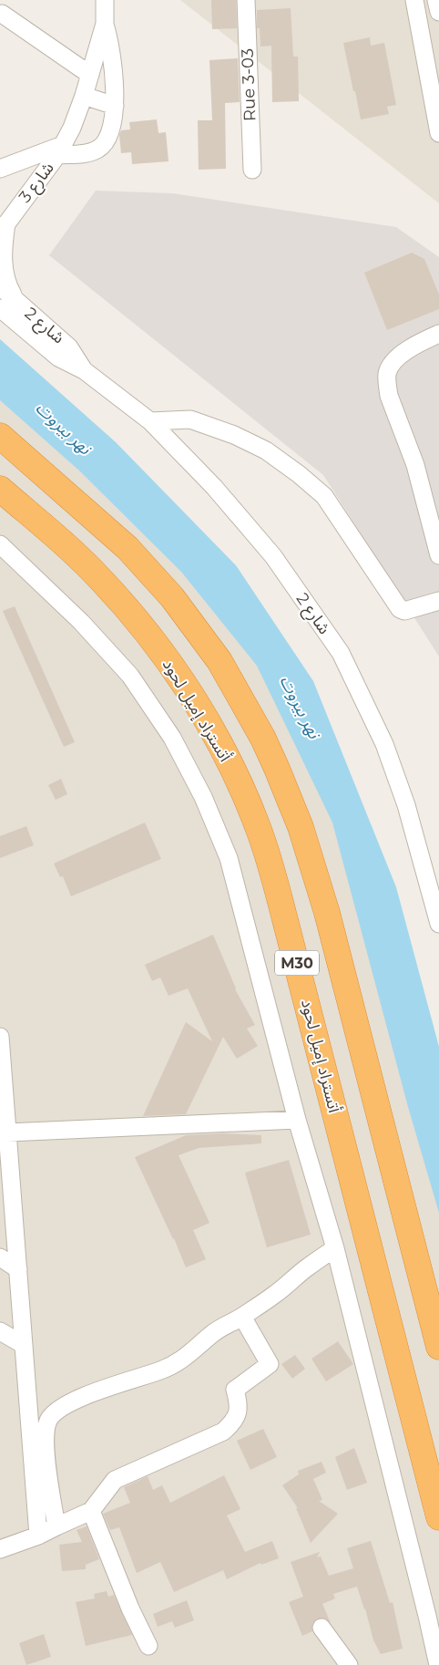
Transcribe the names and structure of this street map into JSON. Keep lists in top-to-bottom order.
{
  "streets": {
    "highway": ["أتستراد إميل لحود", "M30"],
    "street": ["Rue 3-03", "شارع 3", "شارع 2"]
  },
  "water": ["نهر بيروت"]
}
